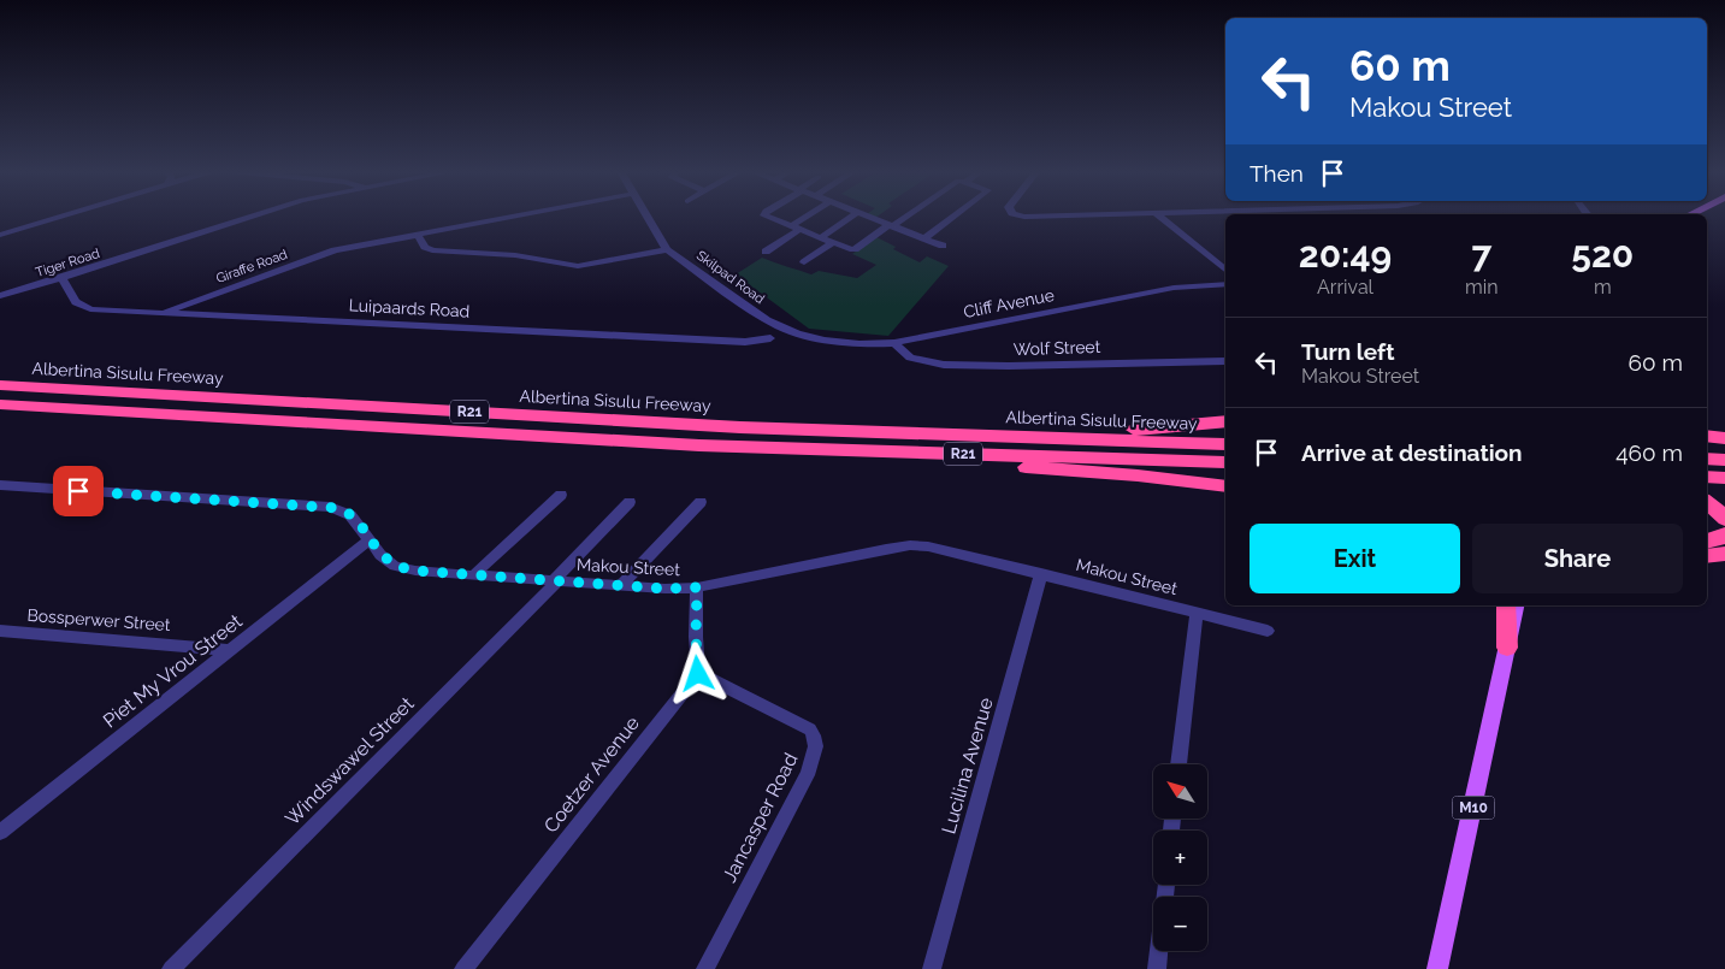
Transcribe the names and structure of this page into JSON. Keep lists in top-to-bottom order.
{
  "streets": {
    "highway": ["Albertina Sisulu Freeway", "R21"],
    "main road": ["M10"],
    "street": [
      "Tiger Road",
      "Giraffe Road",
      "Skilpad Road",
      "Cliff Avenue",
      "Luipaards Road",
      "Wolf Street",
      "Makou Street",
      "Bossperwer Street",
      "Piet My Vrou Street",
      "Windswawel Street",
      "Lucilina Avenue",
      "Coetzer Avenue",
      "Jancasper Road"
    ]
  },
  "crossings": [
    ["Tiger Road", "Luipaards Road"],
    ["Giraffe Road", "Luipaards Road"],
    ["Skilpad Road", "Cliff Avenue"],
    ["Cliff Avenue", "Wolf Street"],
    ["Makou Street", "Piet My Vrou Street"],
    ["Makou Street", "Windswawel Street"],
    ["Makou Street", "Lucilina Avenue"],
    ["Bossperwer Street", "Piet My Vrou Street"],
    ["Coetzer Avenue", "Jancasper Road"]
  ],
  "north": "top left",
  "page": {
    "turn": ["60 m", "Makou Street"],
    "then": "Then",
    "eta": [
      "20:49",
      "Arrival",
      "7",
      "min",
      "520",
      "m"
    ],
    "list": [
      {
        "name": "Turn left",
        "note": "Makou Street",
        "value": "60 m"
      },
      {
        "name": "Arrive at destination",
        "value": "460 m"
      }
    ],
    "buttons": ["Exit", "Share"],
    "map_buttons": ["+", "−"]
  }
}
